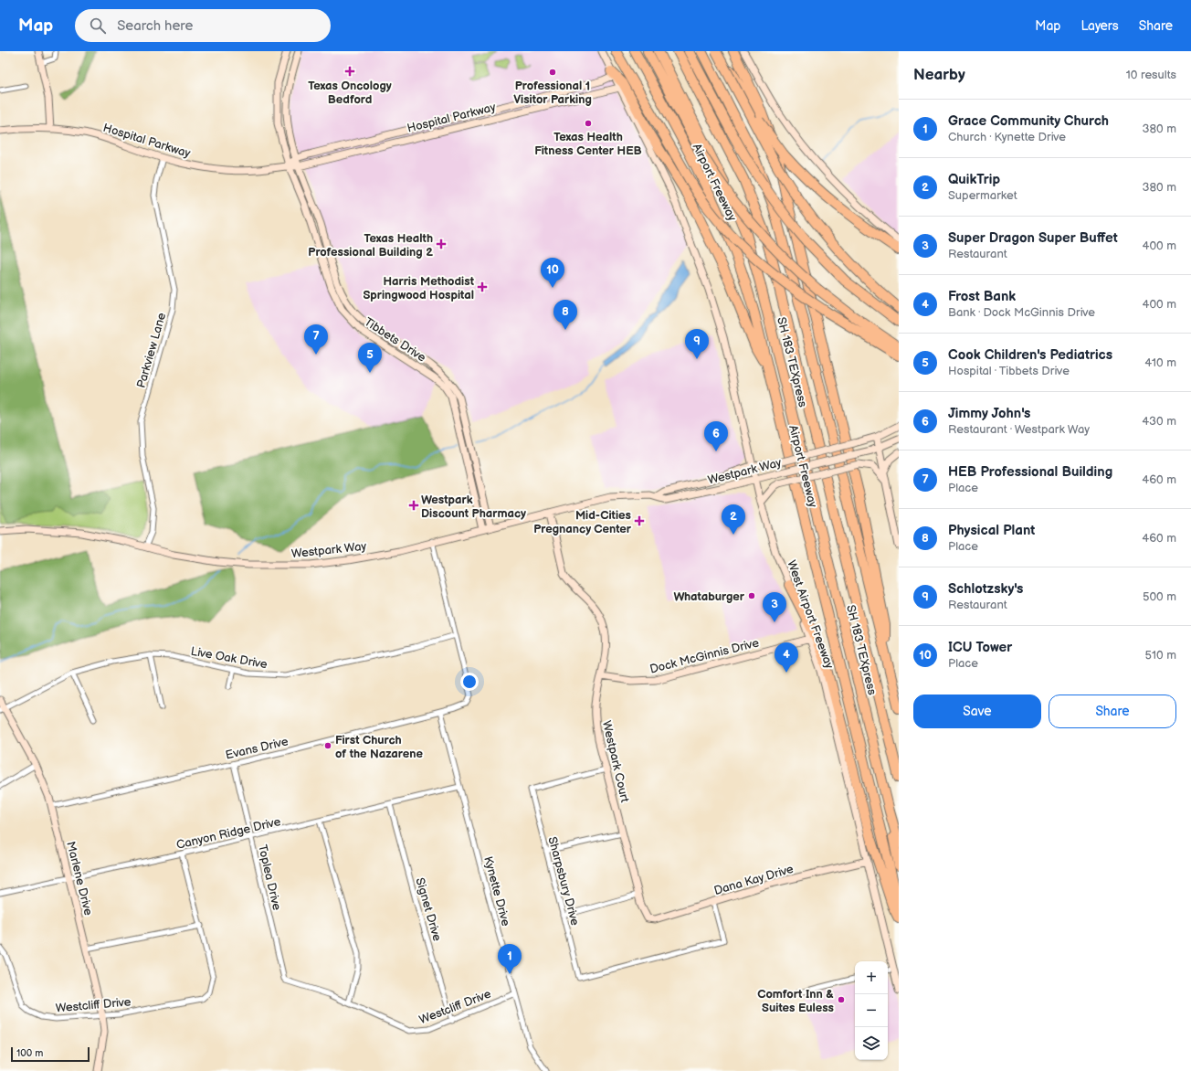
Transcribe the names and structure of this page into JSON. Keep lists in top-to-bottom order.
{
  "streets": {
    "highway": ["Airport Freeway", "SH 183 TEXpress"],
    "street": [
      "Hospital Parkway",
      "Tibbets Drive",
      "Parkview Lane",
      "Westpark Way",
      "West Airport Freeway",
      "Dock McGinnis Drive",
      "Live Oak Drive",
      "Evans Drive",
      "Westpark Court",
      "Canyon Ridge Drive",
      "Toplea Drive",
      "Marlene Drive",
      "Dana Kay Drive",
      "Sharpsbury Drive",
      "Kynette Drive",
      "Signet Drive",
      "Westcliff Drive"
    ]
  },
  "crossings": [
    ["Hospital Parkway", "Tibbets Drive"],
    ["Hospital Parkway", "Parkview Lane"],
    ["Hospital Parkway", "West Airport Freeway"],
    ["Tibbets Drive", "Westpark Way"],
    ["Parkview Lane", "Westpark Way"],
    ["Westpark Way", "West Airport Freeway"],
    ["Westpark Way", "Westpark Court"],
    ["West Airport Freeway", "Dock McGinnis Drive"],
    ["West Airport Freeway", "Dana Kay Drive"],
    ["Dock McGinnis Drive", "Westpark Court"],
    ["Live Oak Drive", "Evans Drive"],
    ["Live Oak Drive", "Marlene Drive"],
    ["Evans Drive", "Toplea Drive"],
    ["Evans Drive", "Marlene Drive"],
    ["Evans Drive", "Kynette Drive"],
    ["Westpark Court", "Dana Kay Drive"],
    ["Westpark Court", "Sharpsbury Drive"],
    ["Canyon Ridge Drive", "Toplea Drive"],
    ["Canyon Ridge Drive", "Marlene Drive"],
    ["Canyon Ridge Drive", "Kynette Drive"],
    ["Canyon Ridge Drive", "Signet Drive"],
    ["Toplea Drive", "Westcliff Drive"],
    ["Marlene Drive", "Westcliff Drive"],
    ["Dana Kay Drive", "Sharpsbury Drive"],
    ["Kynette Drive", "Westcliff Drive"],
    ["Signet Drive", "Westcliff Drive"]
  ],
  "places": {
    "health": [
      "Texas Oncology Bedford",
      "Texas Health Professional Building 2",
      "Harris Methodist Springwood Hospital",
      "Westpark Discount Pharmacy",
      "Mid-Cities Pregnancy Center"
    ],
    "other": [
      "Professional 1 Visitor Parking",
      "Texas Health Fitness Center HEB",
      "Whataburger",
      "First Church of the Nazarene",
      "Comfort Inn & Suites Euless"
    ]
  },
  "scale_bar": "100 m",
  "page": {
    "header": "Map",
    "search": "Search here",
    "nav": ["Map", "Layers", "Share"],
    "heading": ["Nearby", "10 results"],
    "list": [
      {
        "mark": "1",
        "name": "Grace Community Church",
        "note": "Church · Kynette Drive",
        "value": "380 m"
      },
      {
        "mark": "2",
        "name": "QuikTrip",
        "note": "Supermarket",
        "value": "380 m"
      },
      {
        "mark": "3",
        "name": "Super Dragon Super Buffet",
        "note": "Restaurant",
        "value": "400 m"
      },
      {
        "mark": "4",
        "name": "Frost Bank",
        "note": "Bank · Dock McGinnis Drive",
        "value": "400 m"
      },
      {
        "mark": "5",
        "name": "Cook Children's Pediatrics",
        "note": "Hospital · Tibbets Drive",
        "value": "410 m"
      },
      {
        "mark": "6",
        "name": "Jimmy John's",
        "note": "Restaurant · Westpark Way",
        "value": "430 m"
      },
      {
        "mark": "7",
        "name": "HEB Professional Building",
        "note": "Place",
        "value": "460 m"
      },
      {
        "mark": "8",
        "name": "Physical Plant",
        "note": "Place",
        "value": "460 m"
      },
      {
        "mark": "9",
        "name": "Schlotzsky's",
        "note": "Restaurant",
        "value": "500 m"
      },
      {
        "mark": "10",
        "name": "ICU Tower",
        "note": "Place",
        "value": "510 m"
      }
    ],
    "pins": [
      "10",
      "8",
      "7",
      "9",
      "5",
      "6",
      "2",
      "3",
      "4",
      "1"
    ],
    "buttons": ["Save", "Share"],
    "map_buttons": ["+", "−"],
    "scale": "100 m"
  }
}
